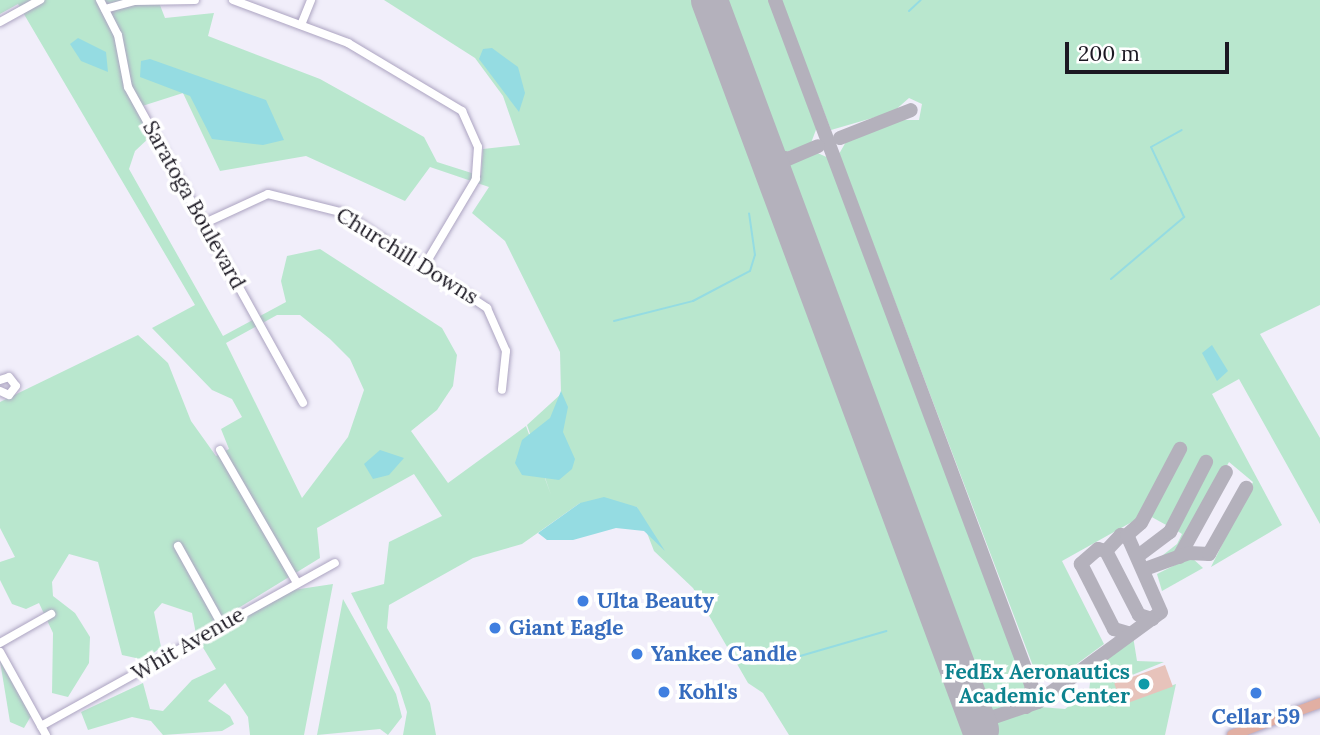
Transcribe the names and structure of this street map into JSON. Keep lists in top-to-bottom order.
{
  "streets": {
    "street": ["Saratoga Boulevard", "Churchill Downs", "Whit Avenue"]
  },
  "crossings": [
    ["Saratoga Boulevard", "Churchill Downs"]
  ],
  "places": [
    "Ulta Beauty",
    "Giant Eagle",
    "Yankee Candle",
    "FedEx Aeronautics Academic Center",
    "Kohl's",
    "Cellar 59"
  ],
  "scale_bar": "200 m"
}
